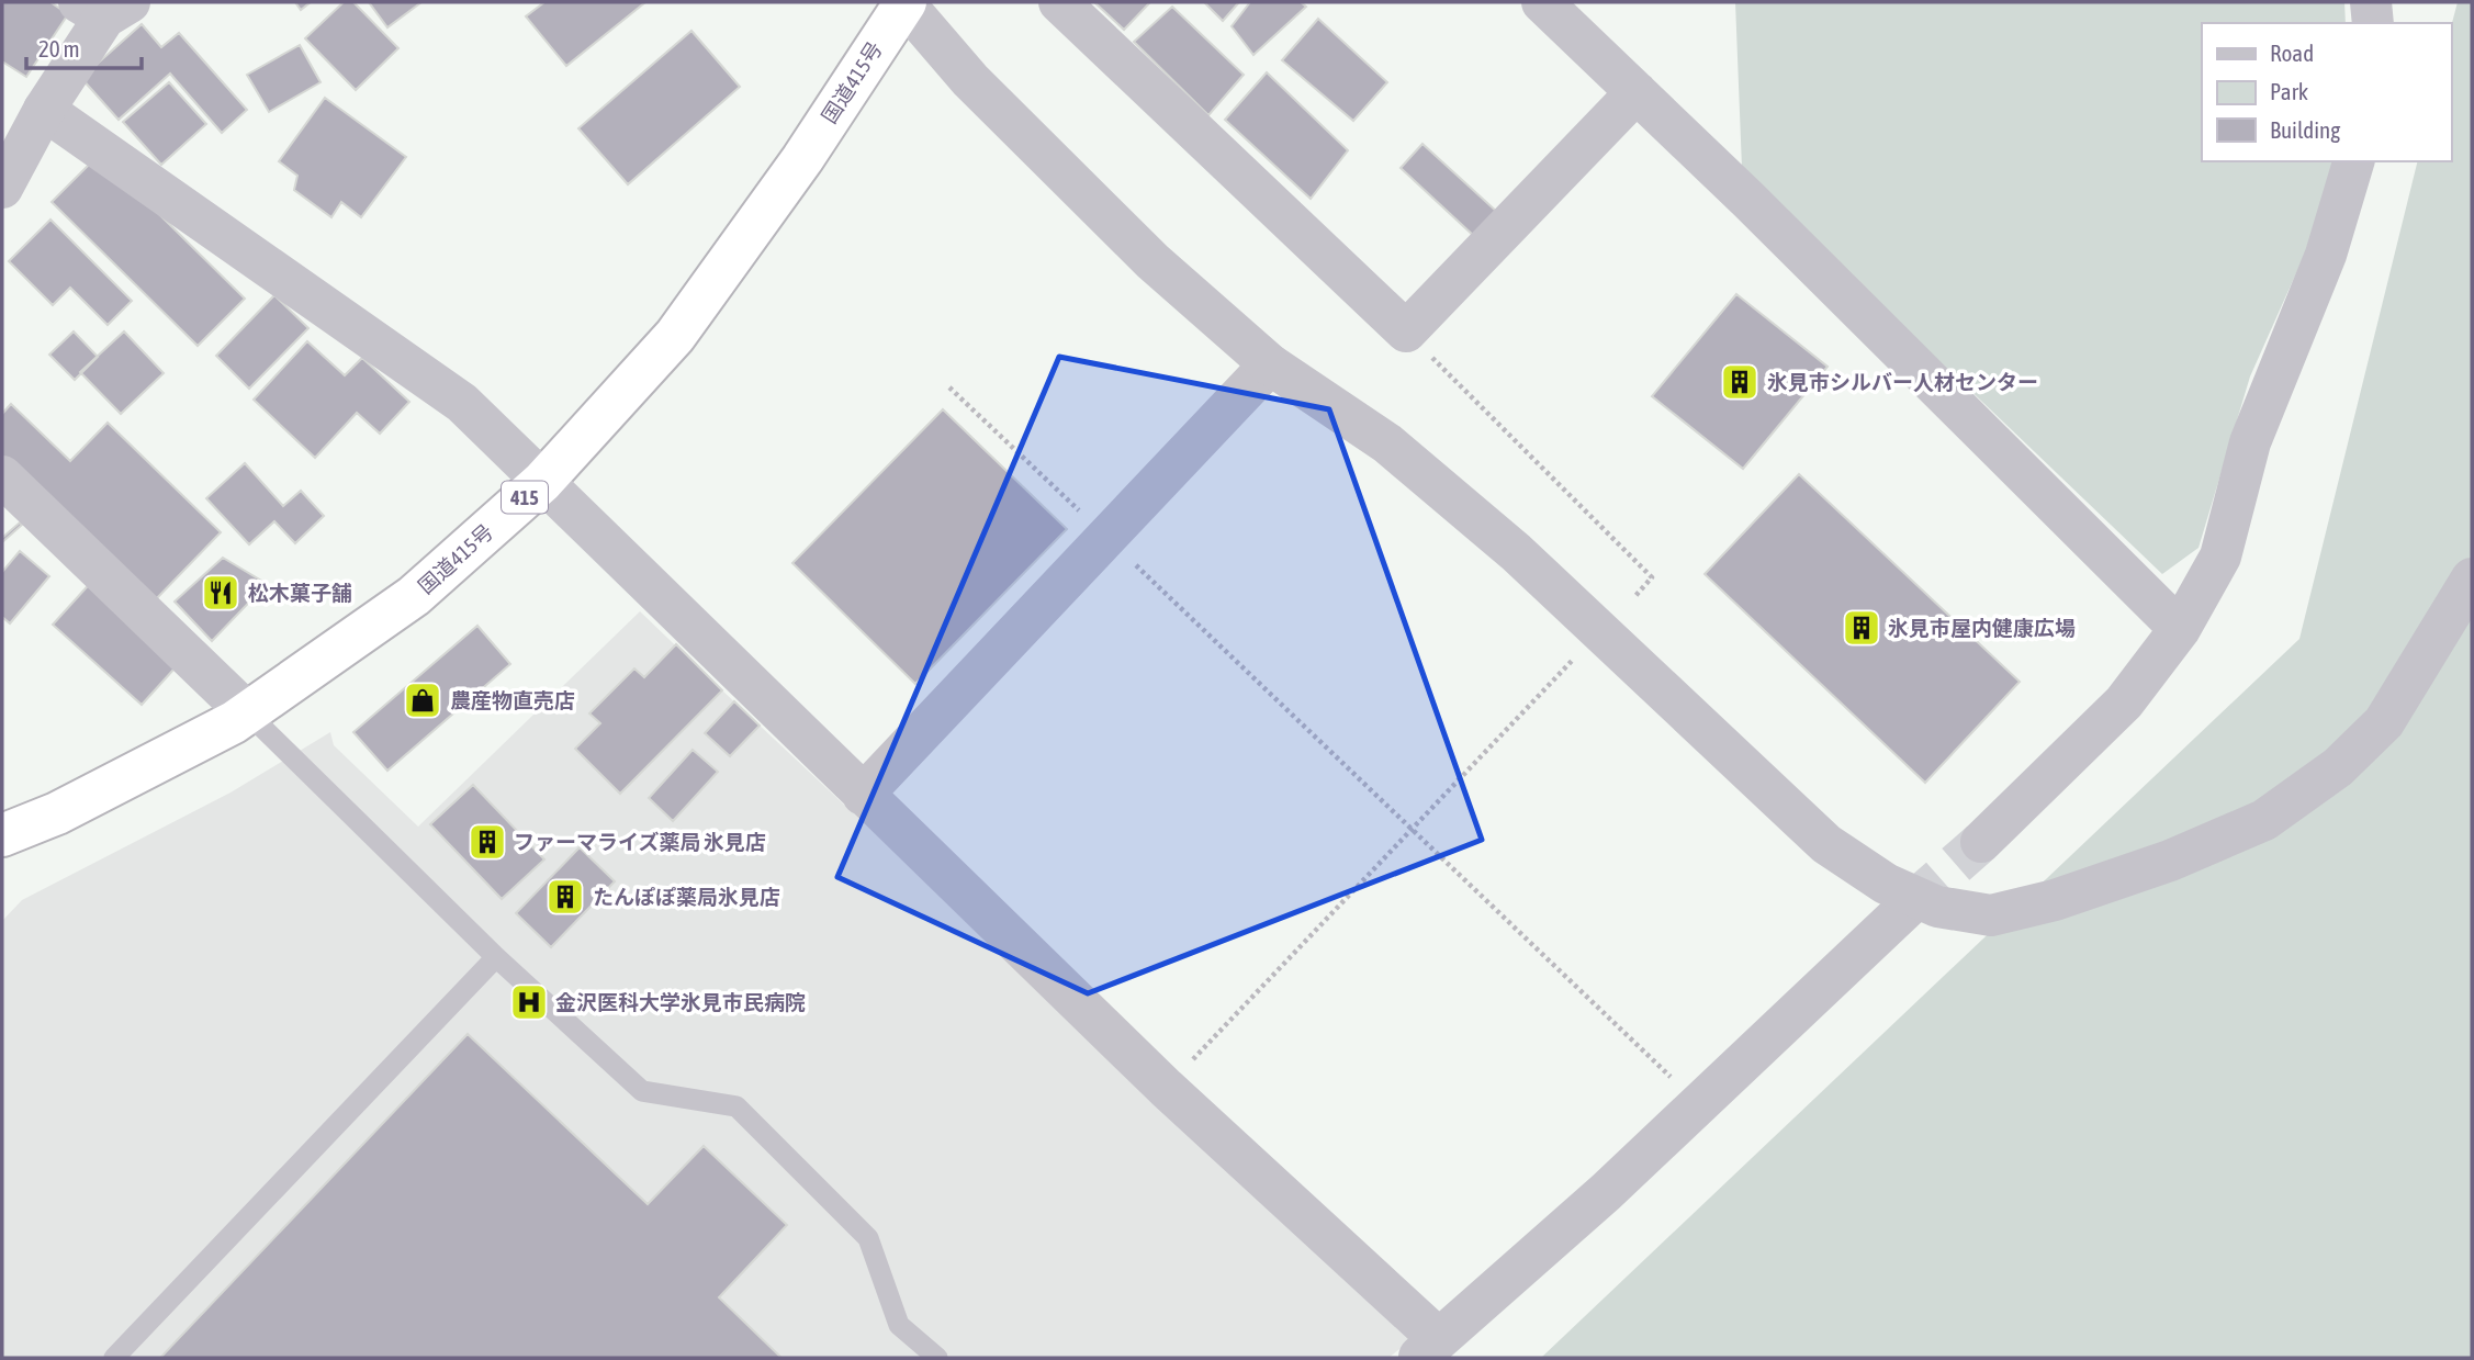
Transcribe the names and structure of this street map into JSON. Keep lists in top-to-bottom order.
{
  "streets": {
    "highway": ["国道415号", "415"]
  },
  "places": {
    "building": [
      "氷見市シルバー人材センター",
      "氷見市屋内健康広場",
      "ファーマライズ薬局 氷見店",
      "たんぽぽ薬局氷見店"
    ],
    "restaurant": ["松木菓子舗"],
    "shop": ["農産物直売店"],
    "hospital": ["金沢医科大学氷見市民病院"]
  },
  "legend": ["Road", "Park", "Building"],
  "scale_bar": "20 m"
}
